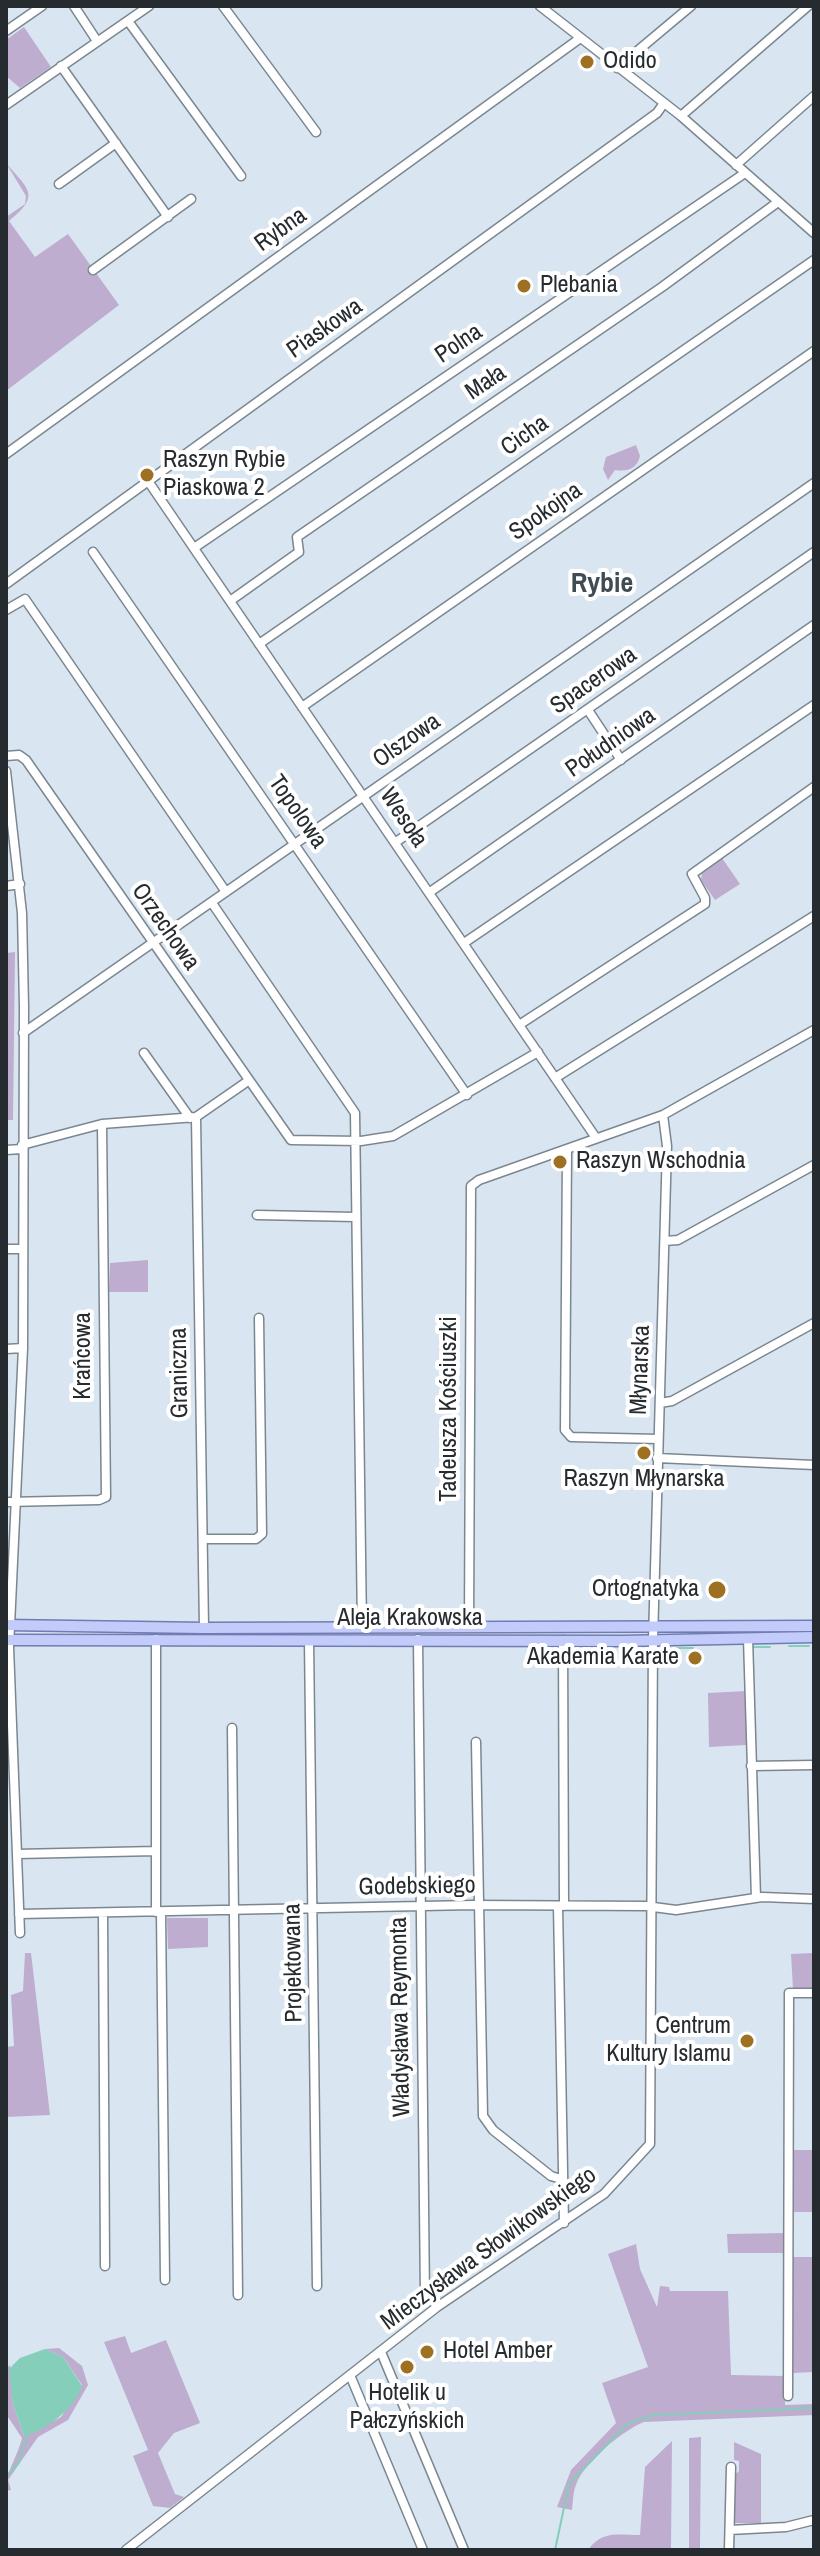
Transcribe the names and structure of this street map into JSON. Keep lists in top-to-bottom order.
{
  "streets": {
    "main road": ["Aleja Krakowska"],
    "street": [
      "Rybna",
      "Piaskowa",
      "Polna",
      "Mała",
      "Cicha",
      "Spokojna",
      "Spacerowa",
      "Olszowa",
      "Południowa",
      "Topolowa",
      "Wesoła",
      "Orzechowa",
      "Krańcowa",
      "Młynarska",
      "Graniczna",
      "Tadeusza Kościuszki",
      "Godebskiego",
      "Projektowana",
      "Władysława Reymonta",
      "Mieczysława Słowikowskiego"
    ]
  },
  "crossings": [
    ["Piaskowa", "Wesoła"],
    ["Polna", "Wesoła"],
    ["Mała", "Wesoła"],
    ["Cicha", "Wesoła"],
    ["Spokojna", "Wesoła"],
    ["Spacerowa", "Wesoła"],
    ["Olszowa", "Topolowa"],
    ["Olszowa", "Wesoła"],
    ["Olszowa", "Orzechowa"],
    ["Południowa", "Wesoła"],
    ["Młynarska", "Aleja Krakowska"],
    ["Młynarska", "Mieczysława Słowikowskiego"],
    ["Graniczna", "Aleja Krakowska"],
    ["Tadeusza Kościuszki", "Aleja Krakowska"],
    ["Aleja Krakowska", "Projektowana"],
    ["Aleja Krakowska", "Władysława Reymonta"],
    ["Aleja Krakowska", "Mieczysława Słowikowskiego"],
    ["Godebskiego", "Projektowana"],
    ["Godebskiego", "Władysława Reymonta"],
    ["Godebskiego", "Mieczysława Słowikowskiego"]
  ],
  "districts": ["Rybie"],
  "places": [
    "Odido",
    "Plebania",
    "Raszyn Rybie Piaskowa 2",
    "Raszyn Wschodnia",
    "Raszyn Młynarska",
    "Ortognatyka",
    "Akademia Karate",
    "Centrum Kultury Islamu",
    "Hotel Amber",
    "Hotelik u Pałczyńskich"
  ]
}
